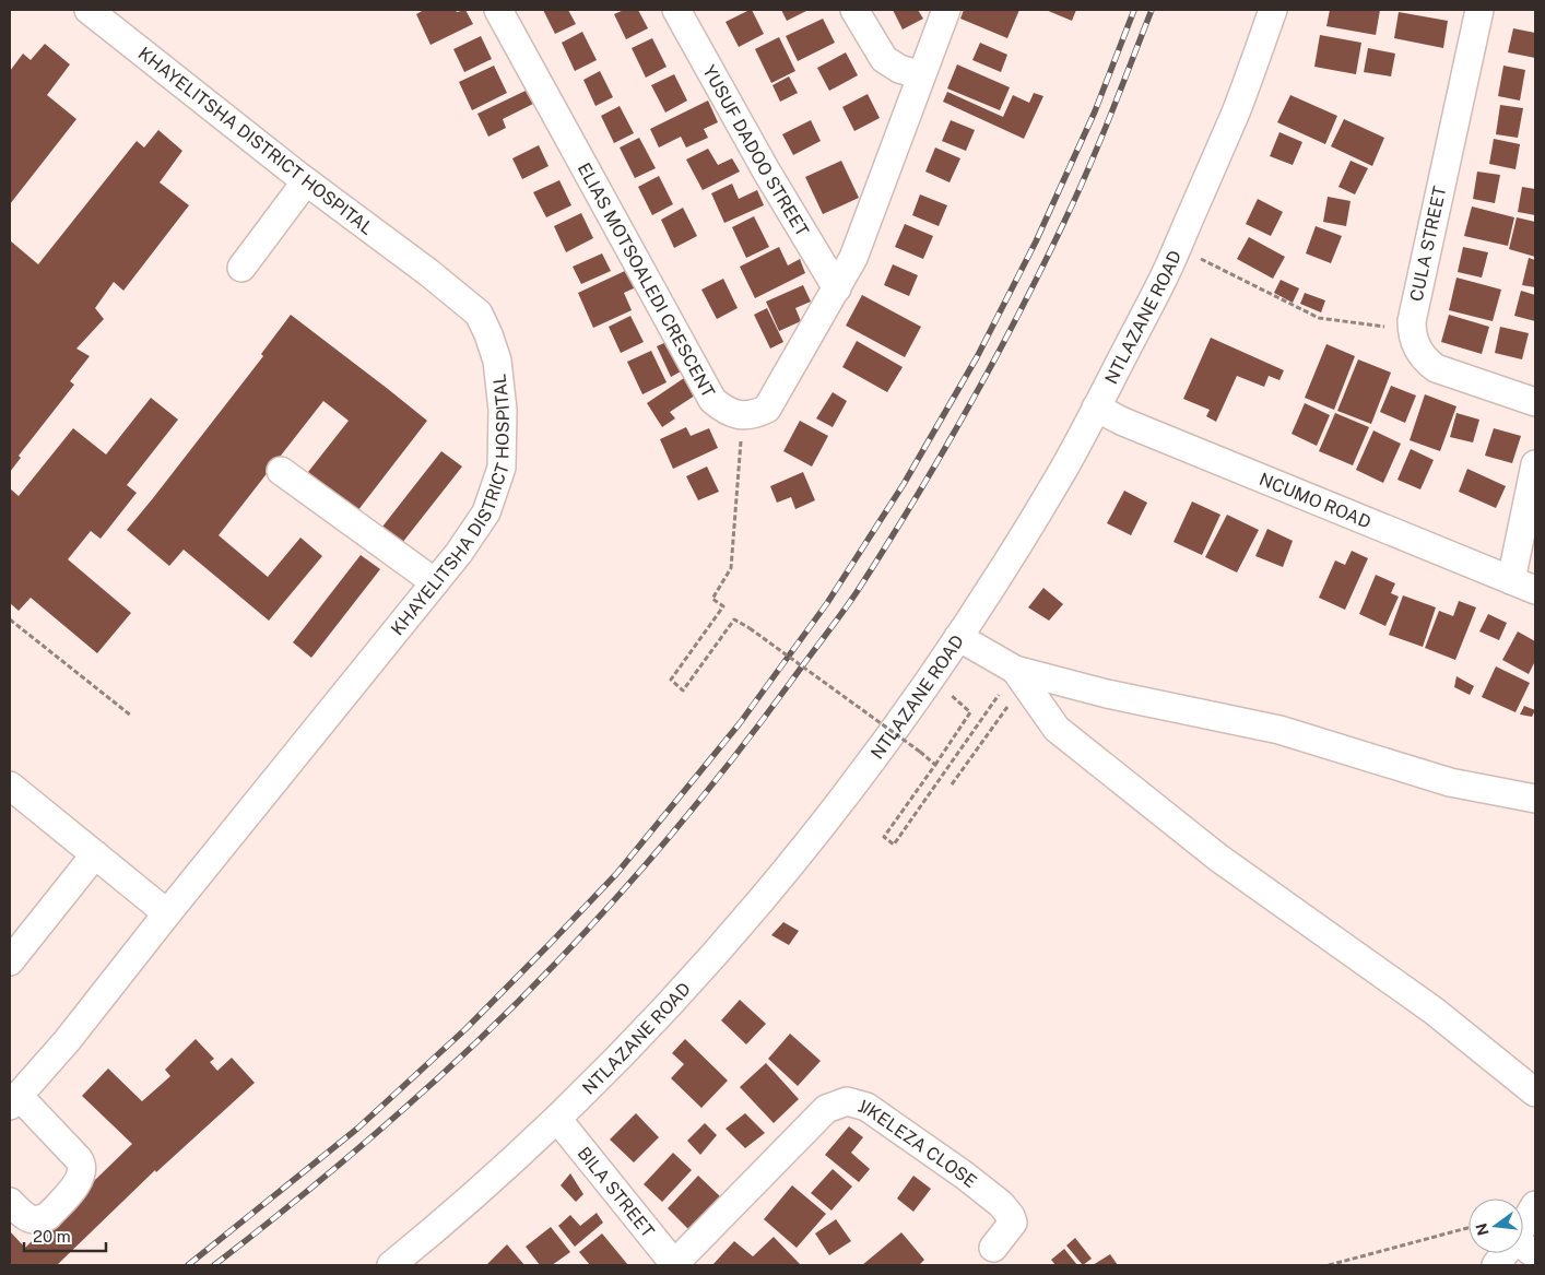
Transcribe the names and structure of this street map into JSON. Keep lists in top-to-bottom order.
{
  "streets": {
    "street": [
      "KHAYELITSHA DISTRICT HOSPITAL",
      "YUSUF DADOO STREET",
      "CULA STREET",
      "ELIAS MOTSOALEDI CRESCENT",
      "NTLAZANE ROAD",
      "NCUMO ROAD",
      "JIKELEZA CLOSE",
      "BILA STREET"
    ]
  },
  "crossings": [
    ["NTLAZANE ROAD", "NCUMO ROAD"],
    ["NTLAZANE ROAD", "BILA STREET"],
    ["JIKELEZA CLOSE", "BILA STREET"]
  ],
  "scale_bar": "20 m",
  "north": "left"
}
